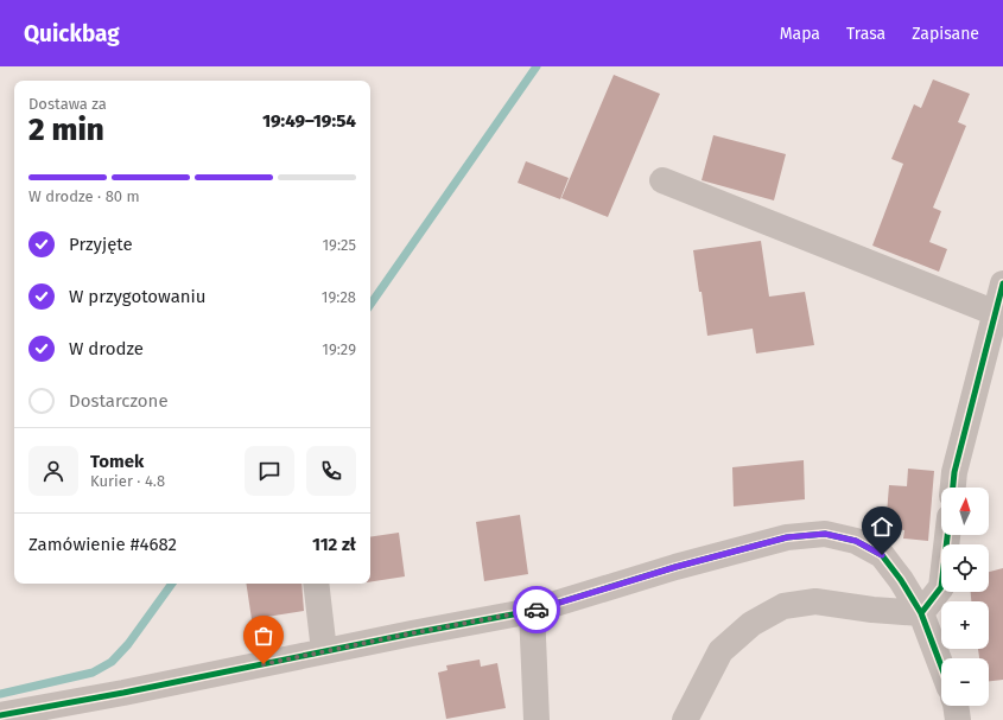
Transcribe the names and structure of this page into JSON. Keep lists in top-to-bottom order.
{
  "north": "top",
  "page": {
    "header": "Quickbag",
    "nav": ["Mapa", "Trasa", "Zapisane"],
    "heading": ["2 min", "Dostawa za", "19:49–19:54"],
    "panel": [
      "Tomek",
      "Kurier · 4.8",
      "Zamówienie #4682",
      "112 zł"
    ],
    "bar": "W drodze · 80 m",
    "list": [
      ["Przyjęte", "19:25"],
      ["W przygotowaniu", "19:28"],
      ["W drodze", "19:29"],
      "Dostarczone"
    ],
    "map_buttons": ["+", "−"]
  }
}
